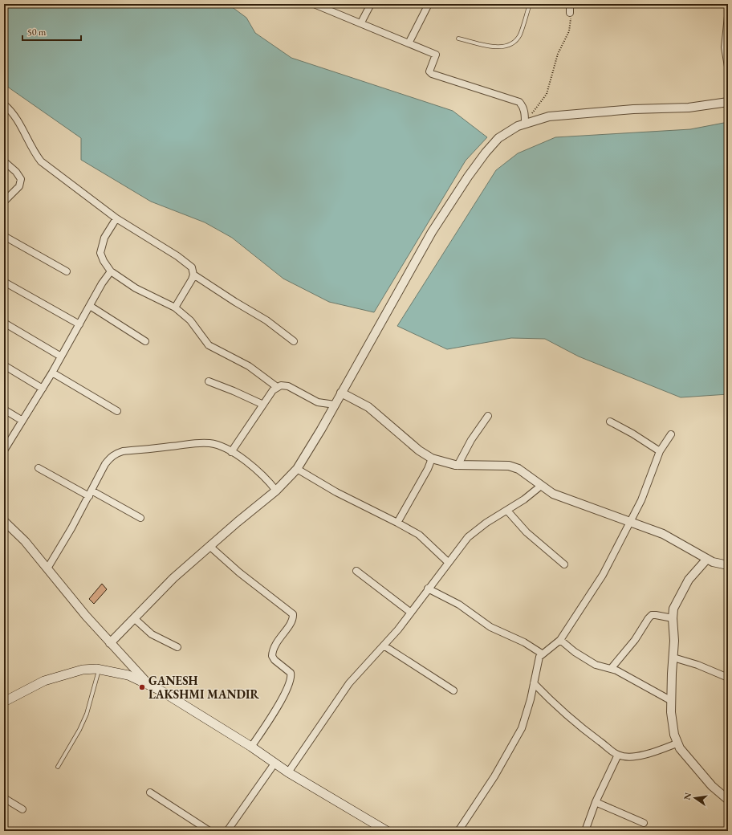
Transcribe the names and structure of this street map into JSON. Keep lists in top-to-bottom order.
{
  "places": ["GANESH LAKSHMI MANDIR"],
  "scale_bar": "50 m",
  "north": "left"
}
